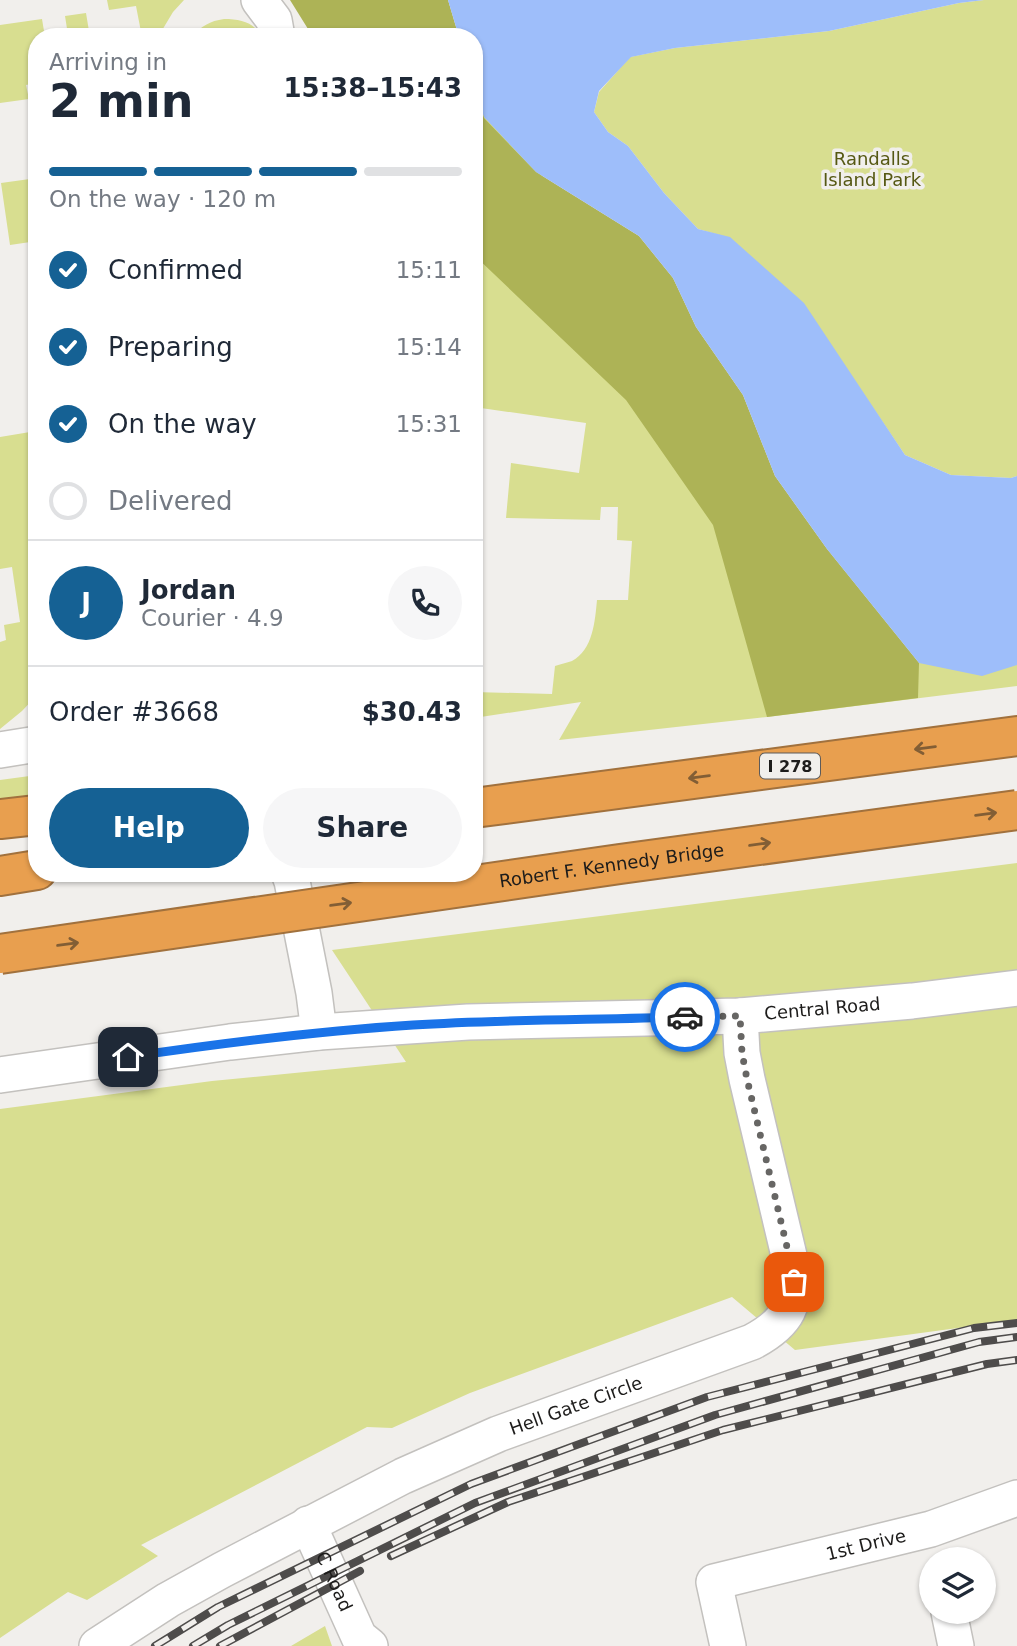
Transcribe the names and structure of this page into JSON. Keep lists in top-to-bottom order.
{
  "streets": {
    "highway": ["I 278", "Robert F. Kennedy Bridge"],
    "street": [
      "Central Road",
      "Hell Gate Circle",
      "1st Drive",
      "C Road"
    ]
  },
  "crossings": [
    ["Central Road", "Hell Gate Circle"],
    ["Hell Gate Circle", "C Road"]
  ],
  "parks": ["Randalls Island Park"],
  "page": {
    "heading": ["2 min", "Arriving in", "15:38–15:43"],
    "panel": [
      "Jordan",
      "Courier · 4.9",
      "Order #3668",
      "$30.43"
    ],
    "bar": "On the way · 120 m",
    "list": [
      ["Confirmed", "15:11"],
      ["Preparing", "15:14"],
      ["On the way", "15:31"],
      "Delivered"
    ],
    "round": "J",
    "buttons": ["Help", "Share"]
  }
}
